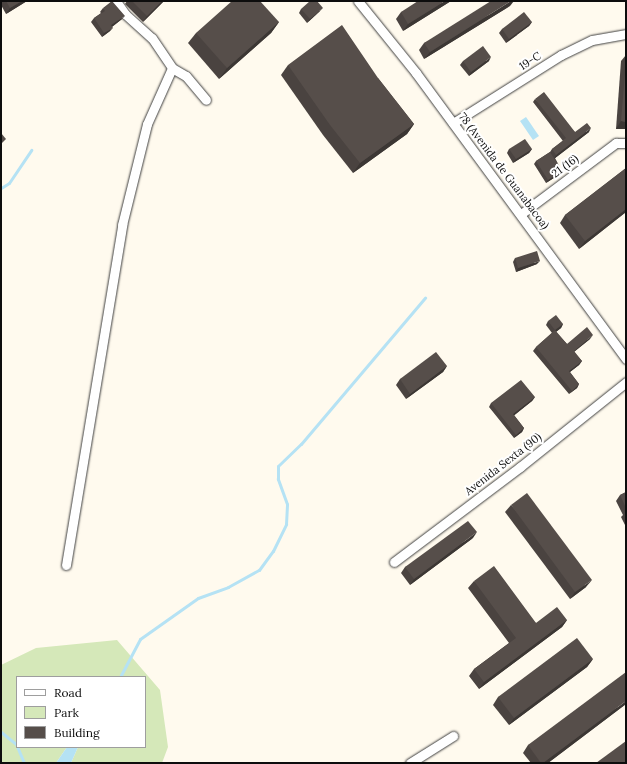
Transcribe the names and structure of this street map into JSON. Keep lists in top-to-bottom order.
{
  "streets": {
    "street": [
      "19-C",
      "21 (16)",
      "78 (Avenida de Guanabacoa)",
      "Avenida Sexta (90)"
    ]
  },
  "crossings": [
    ["19-C", "78 (Avenida de Guanabacoa)"],
    ["21 (16)", "78 (Avenida de Guanabacoa)"]
  ],
  "legend": ["Road", "Park", "Building"]
}
